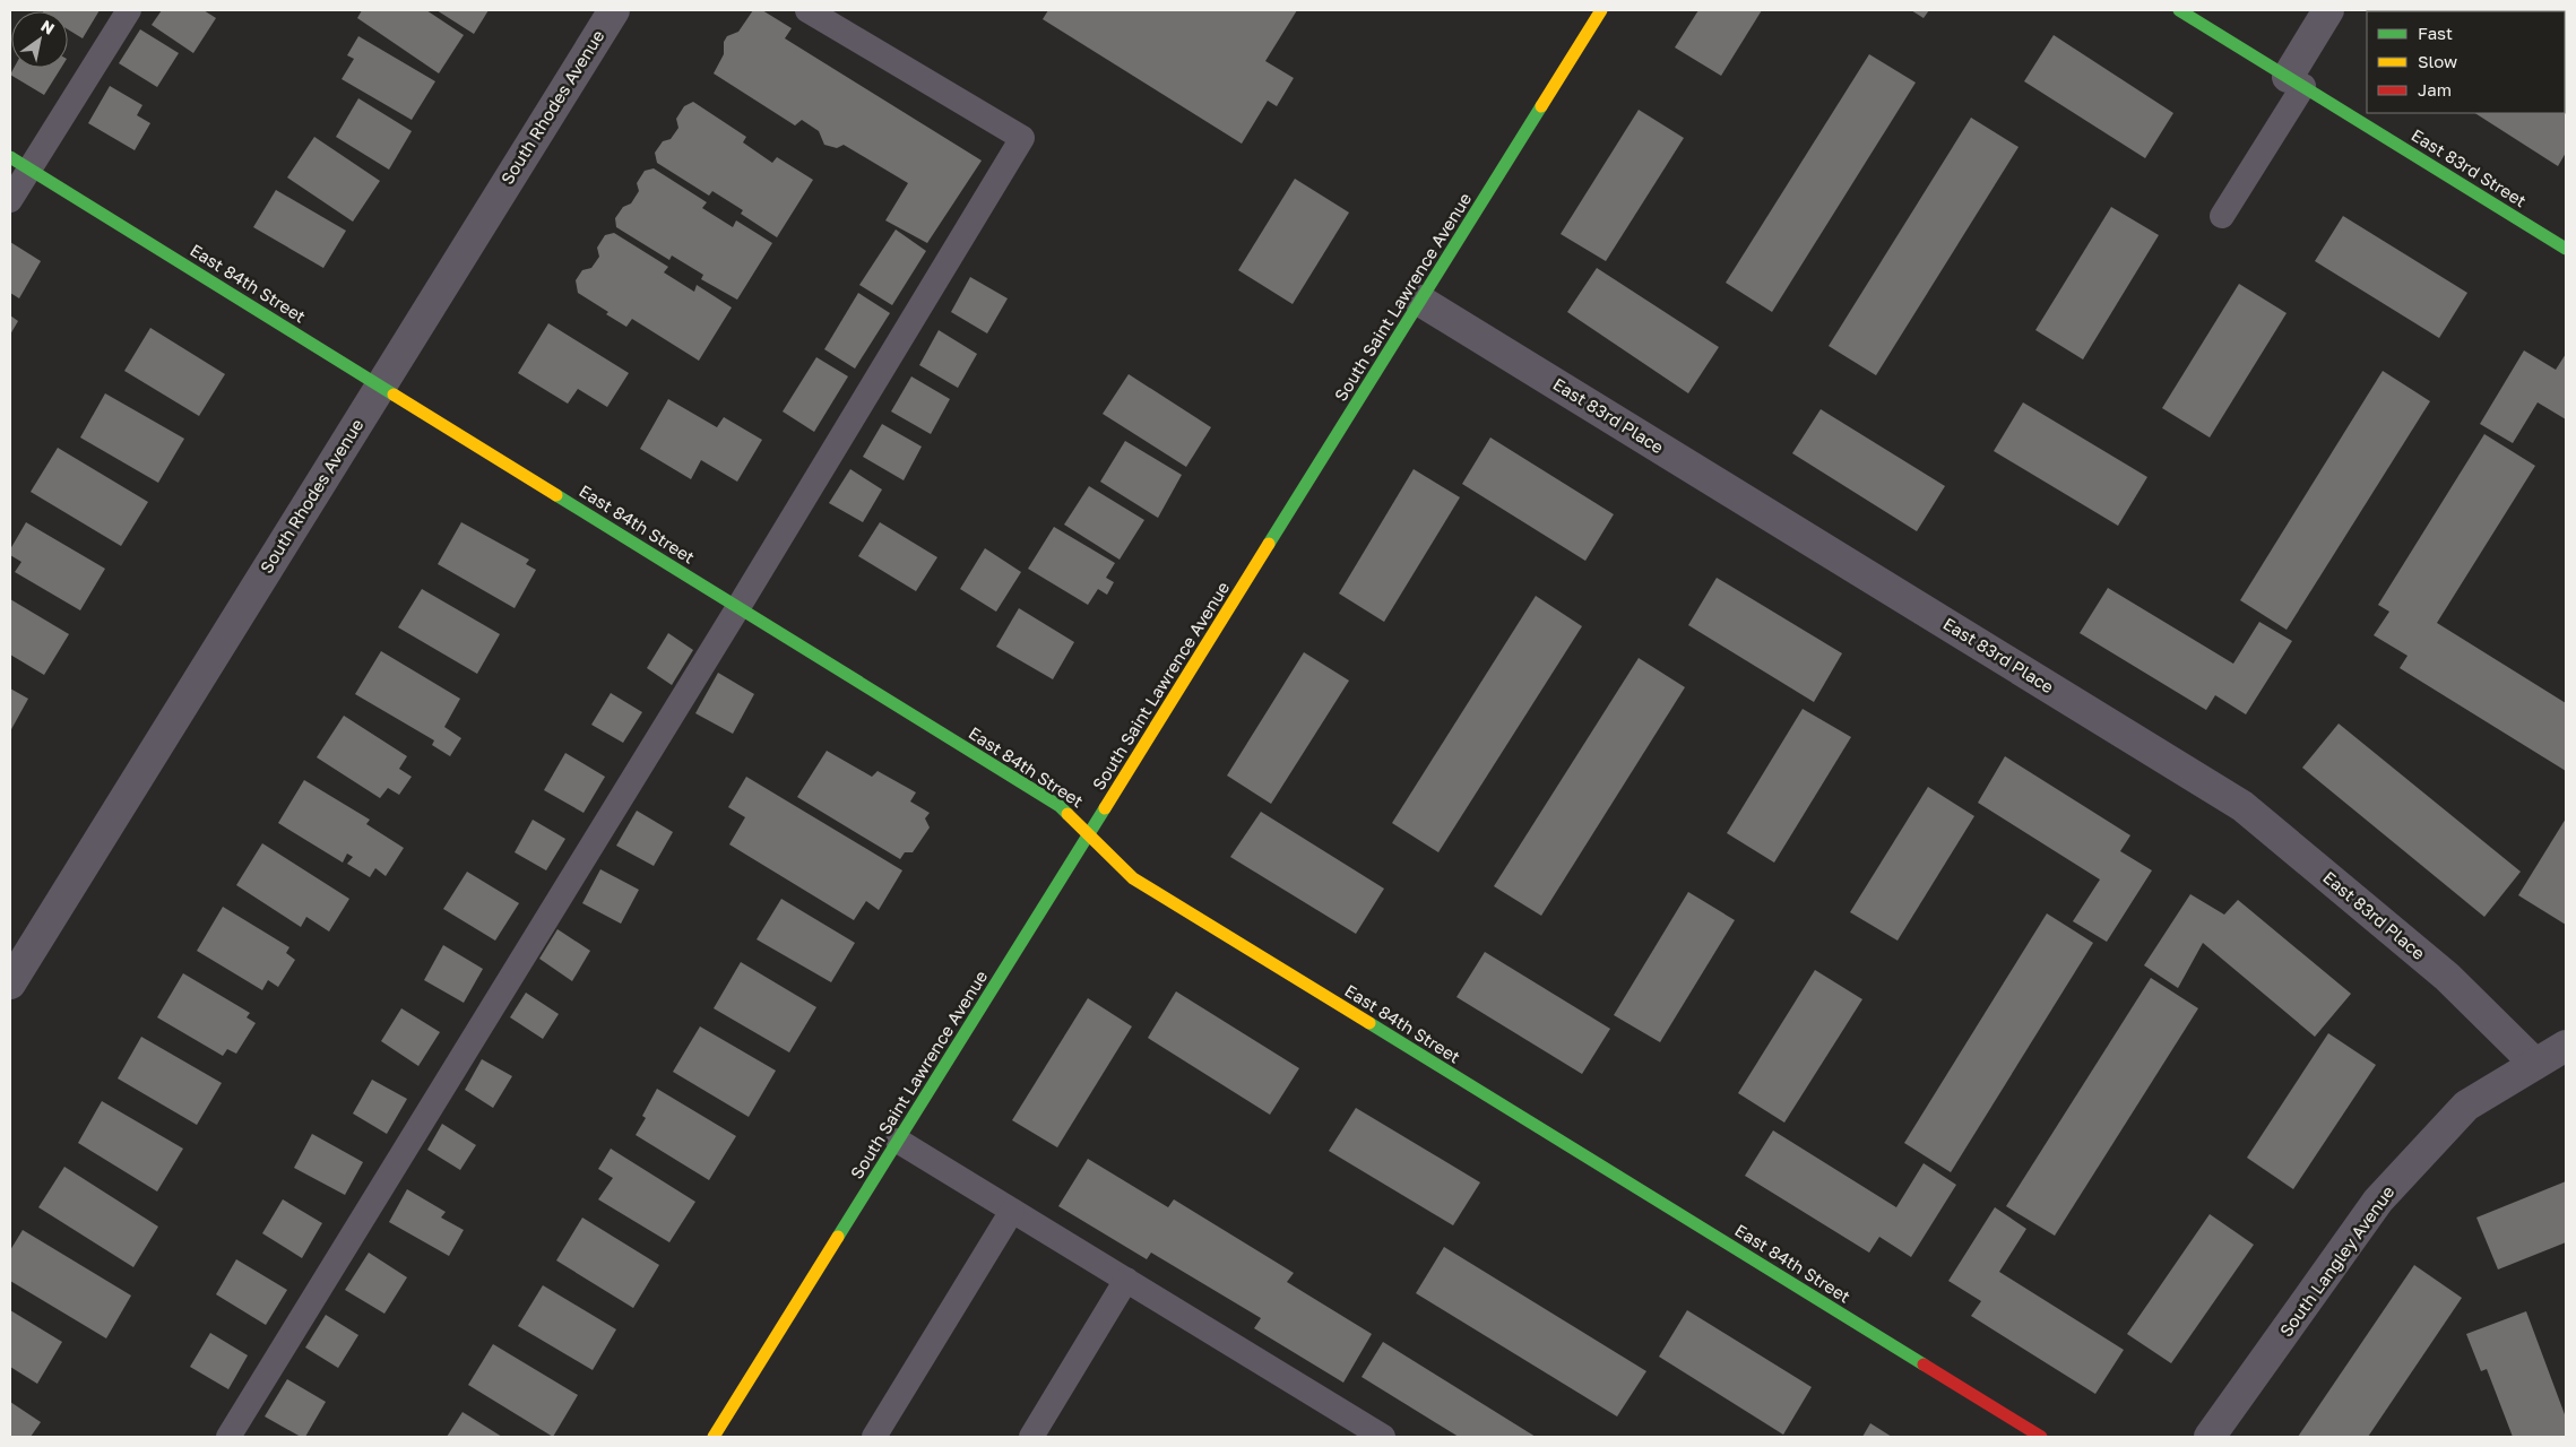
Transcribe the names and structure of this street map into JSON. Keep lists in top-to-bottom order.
{
  "streets": {
    "street": [
      "South Rhodes Avenue",
      "East 83rd Street",
      "East 84th Street",
      "South Saint Lawrence Avenue",
      "East 83rd Place",
      "South Langley Avenue"
    ]
  },
  "crossings": [
    ["South Rhodes Avenue", "East 84th Street"],
    ["East 84th Street", "South Saint Lawrence Avenue"],
    ["South Saint Lawrence Avenue", "East 83rd Place"],
    ["East 83rd Place", "South Langley Avenue"]
  ],
  "legend": ["Fast", "Slow", "Jam"],
  "north": "top right"
}
